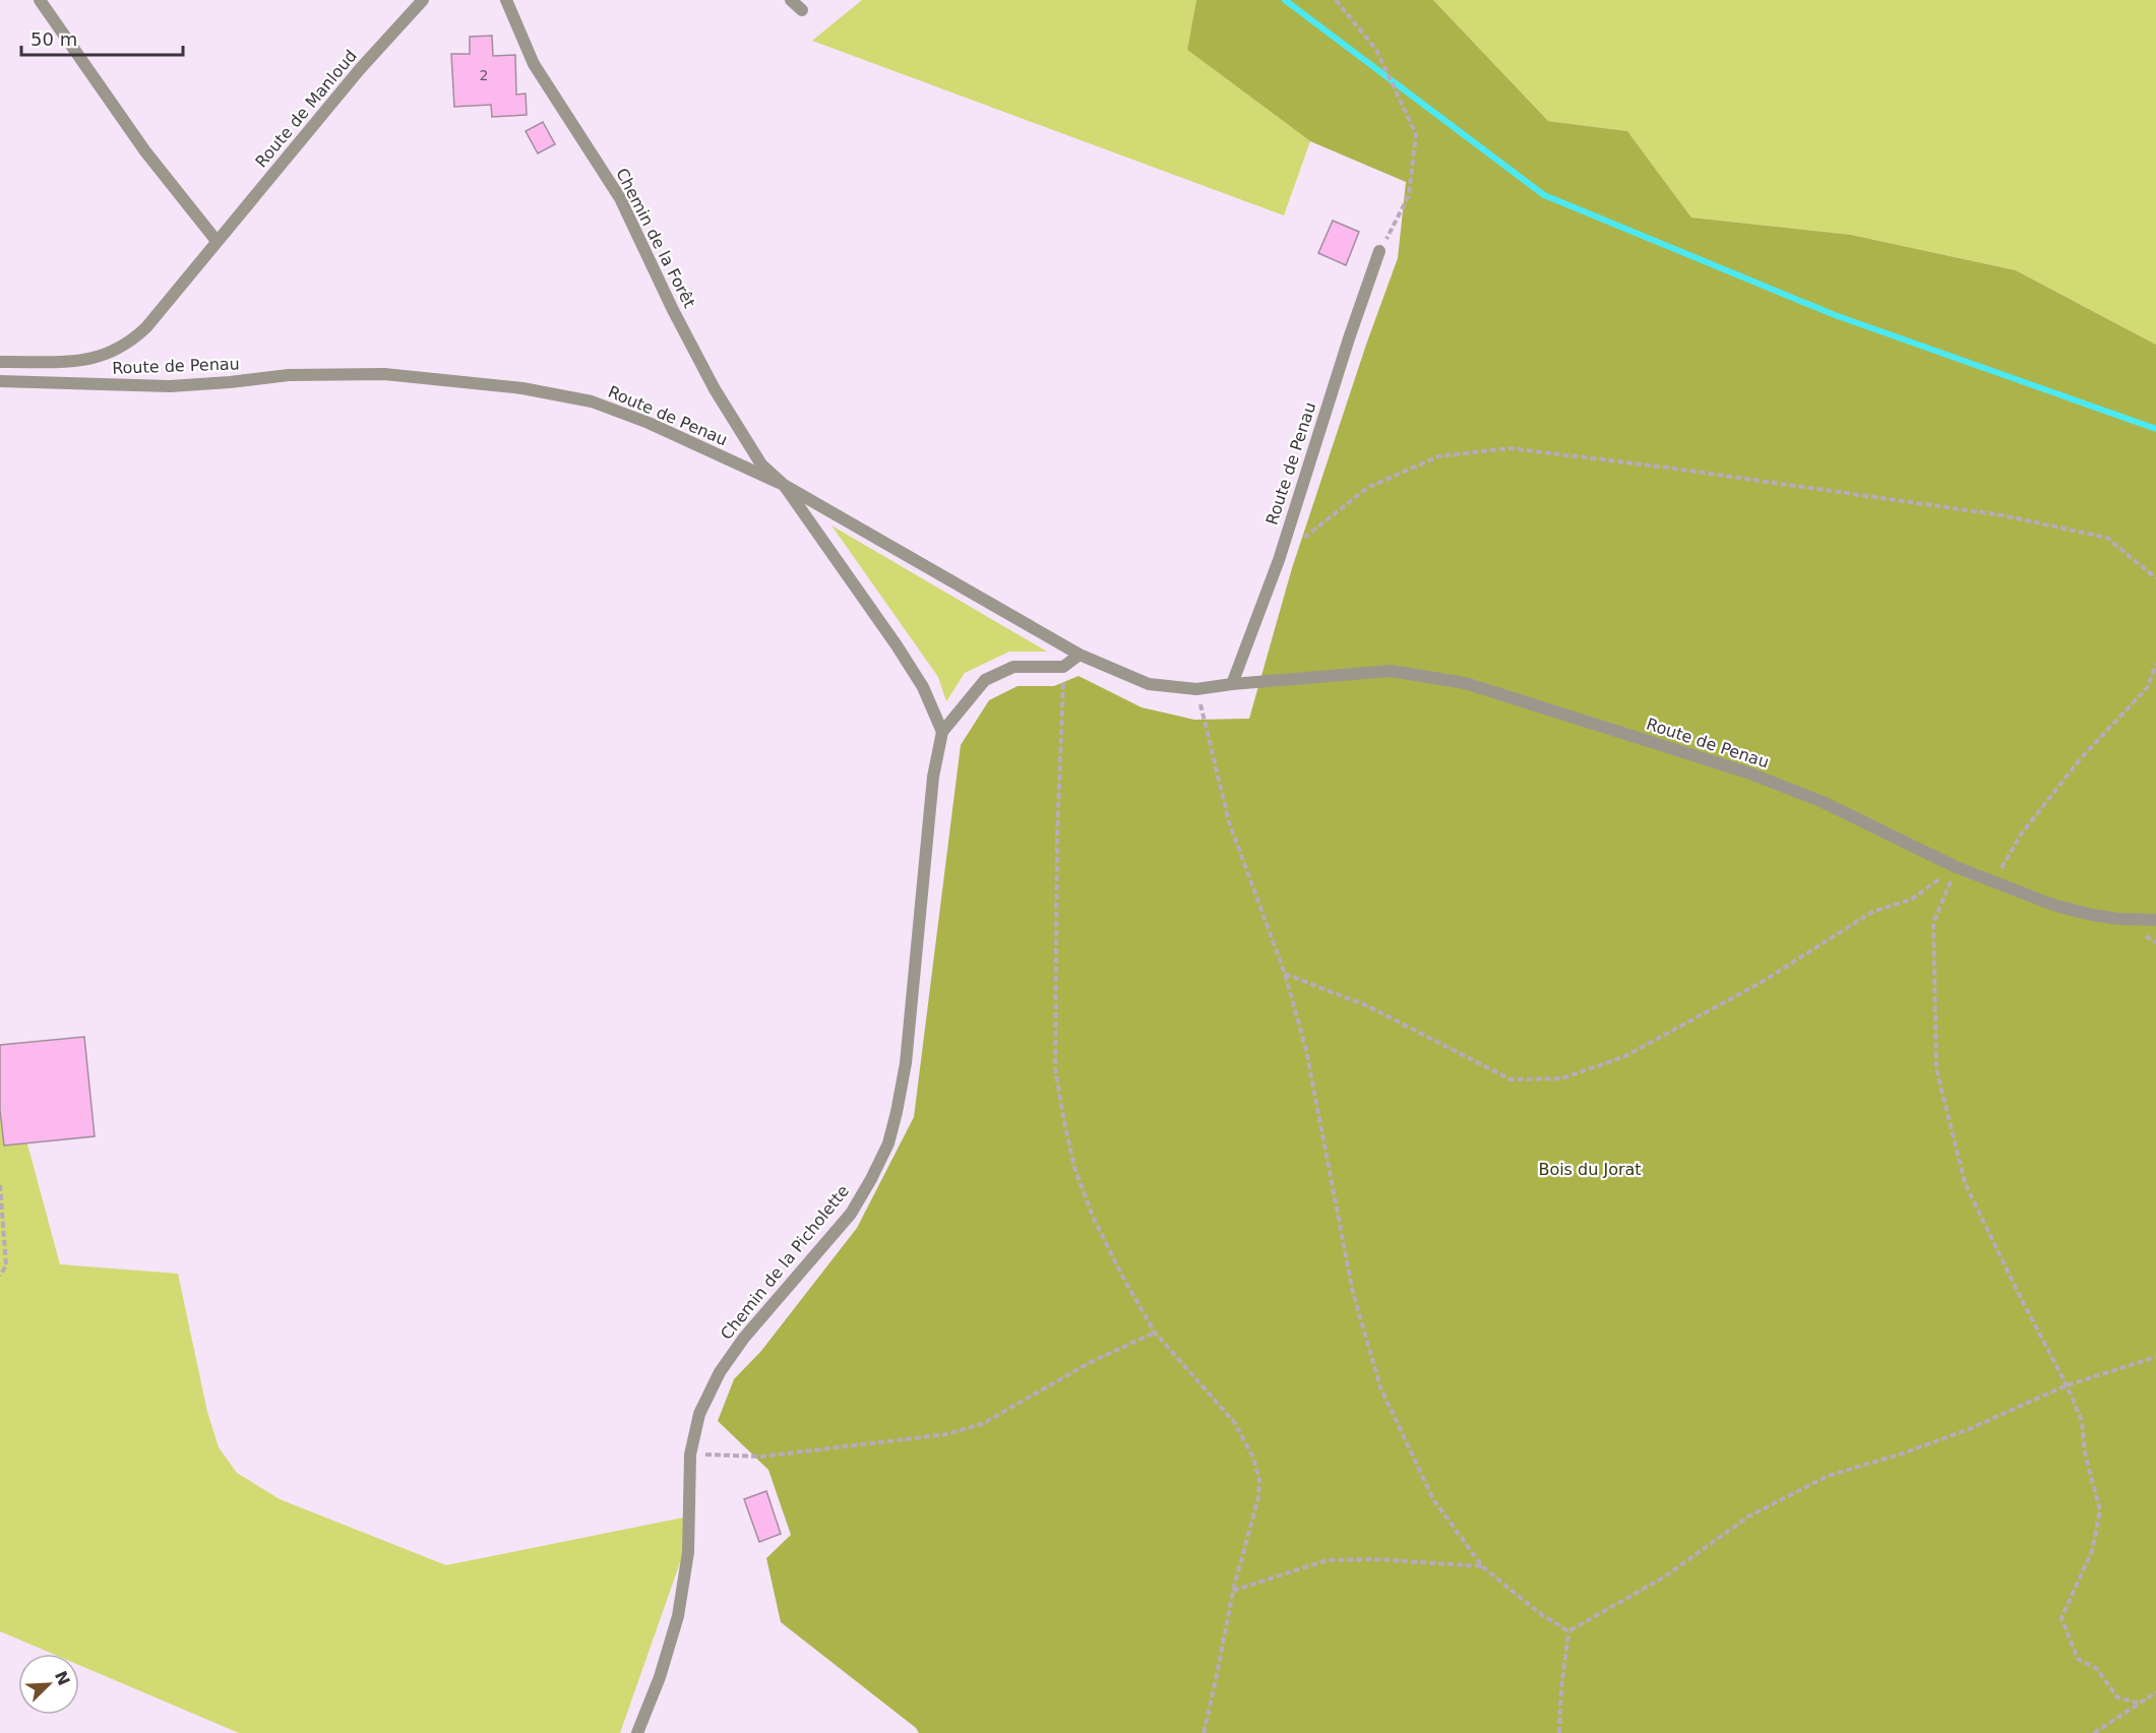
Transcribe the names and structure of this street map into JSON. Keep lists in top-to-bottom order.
{
  "streets": {
    "street": [
      "Route de Manloud",
      "Chemin de la Forêt",
      "Route de Penau",
      "Chemin de la Picholette"
    ]
  },
  "crossings": [
    ["Chemin de la Forêt", "Route de Penau"]
  ],
  "parks": ["Bois du Jorat"],
  "house_numbers": ["2"],
  "scale_bar": "50 m",
  "north": "top right"
}
